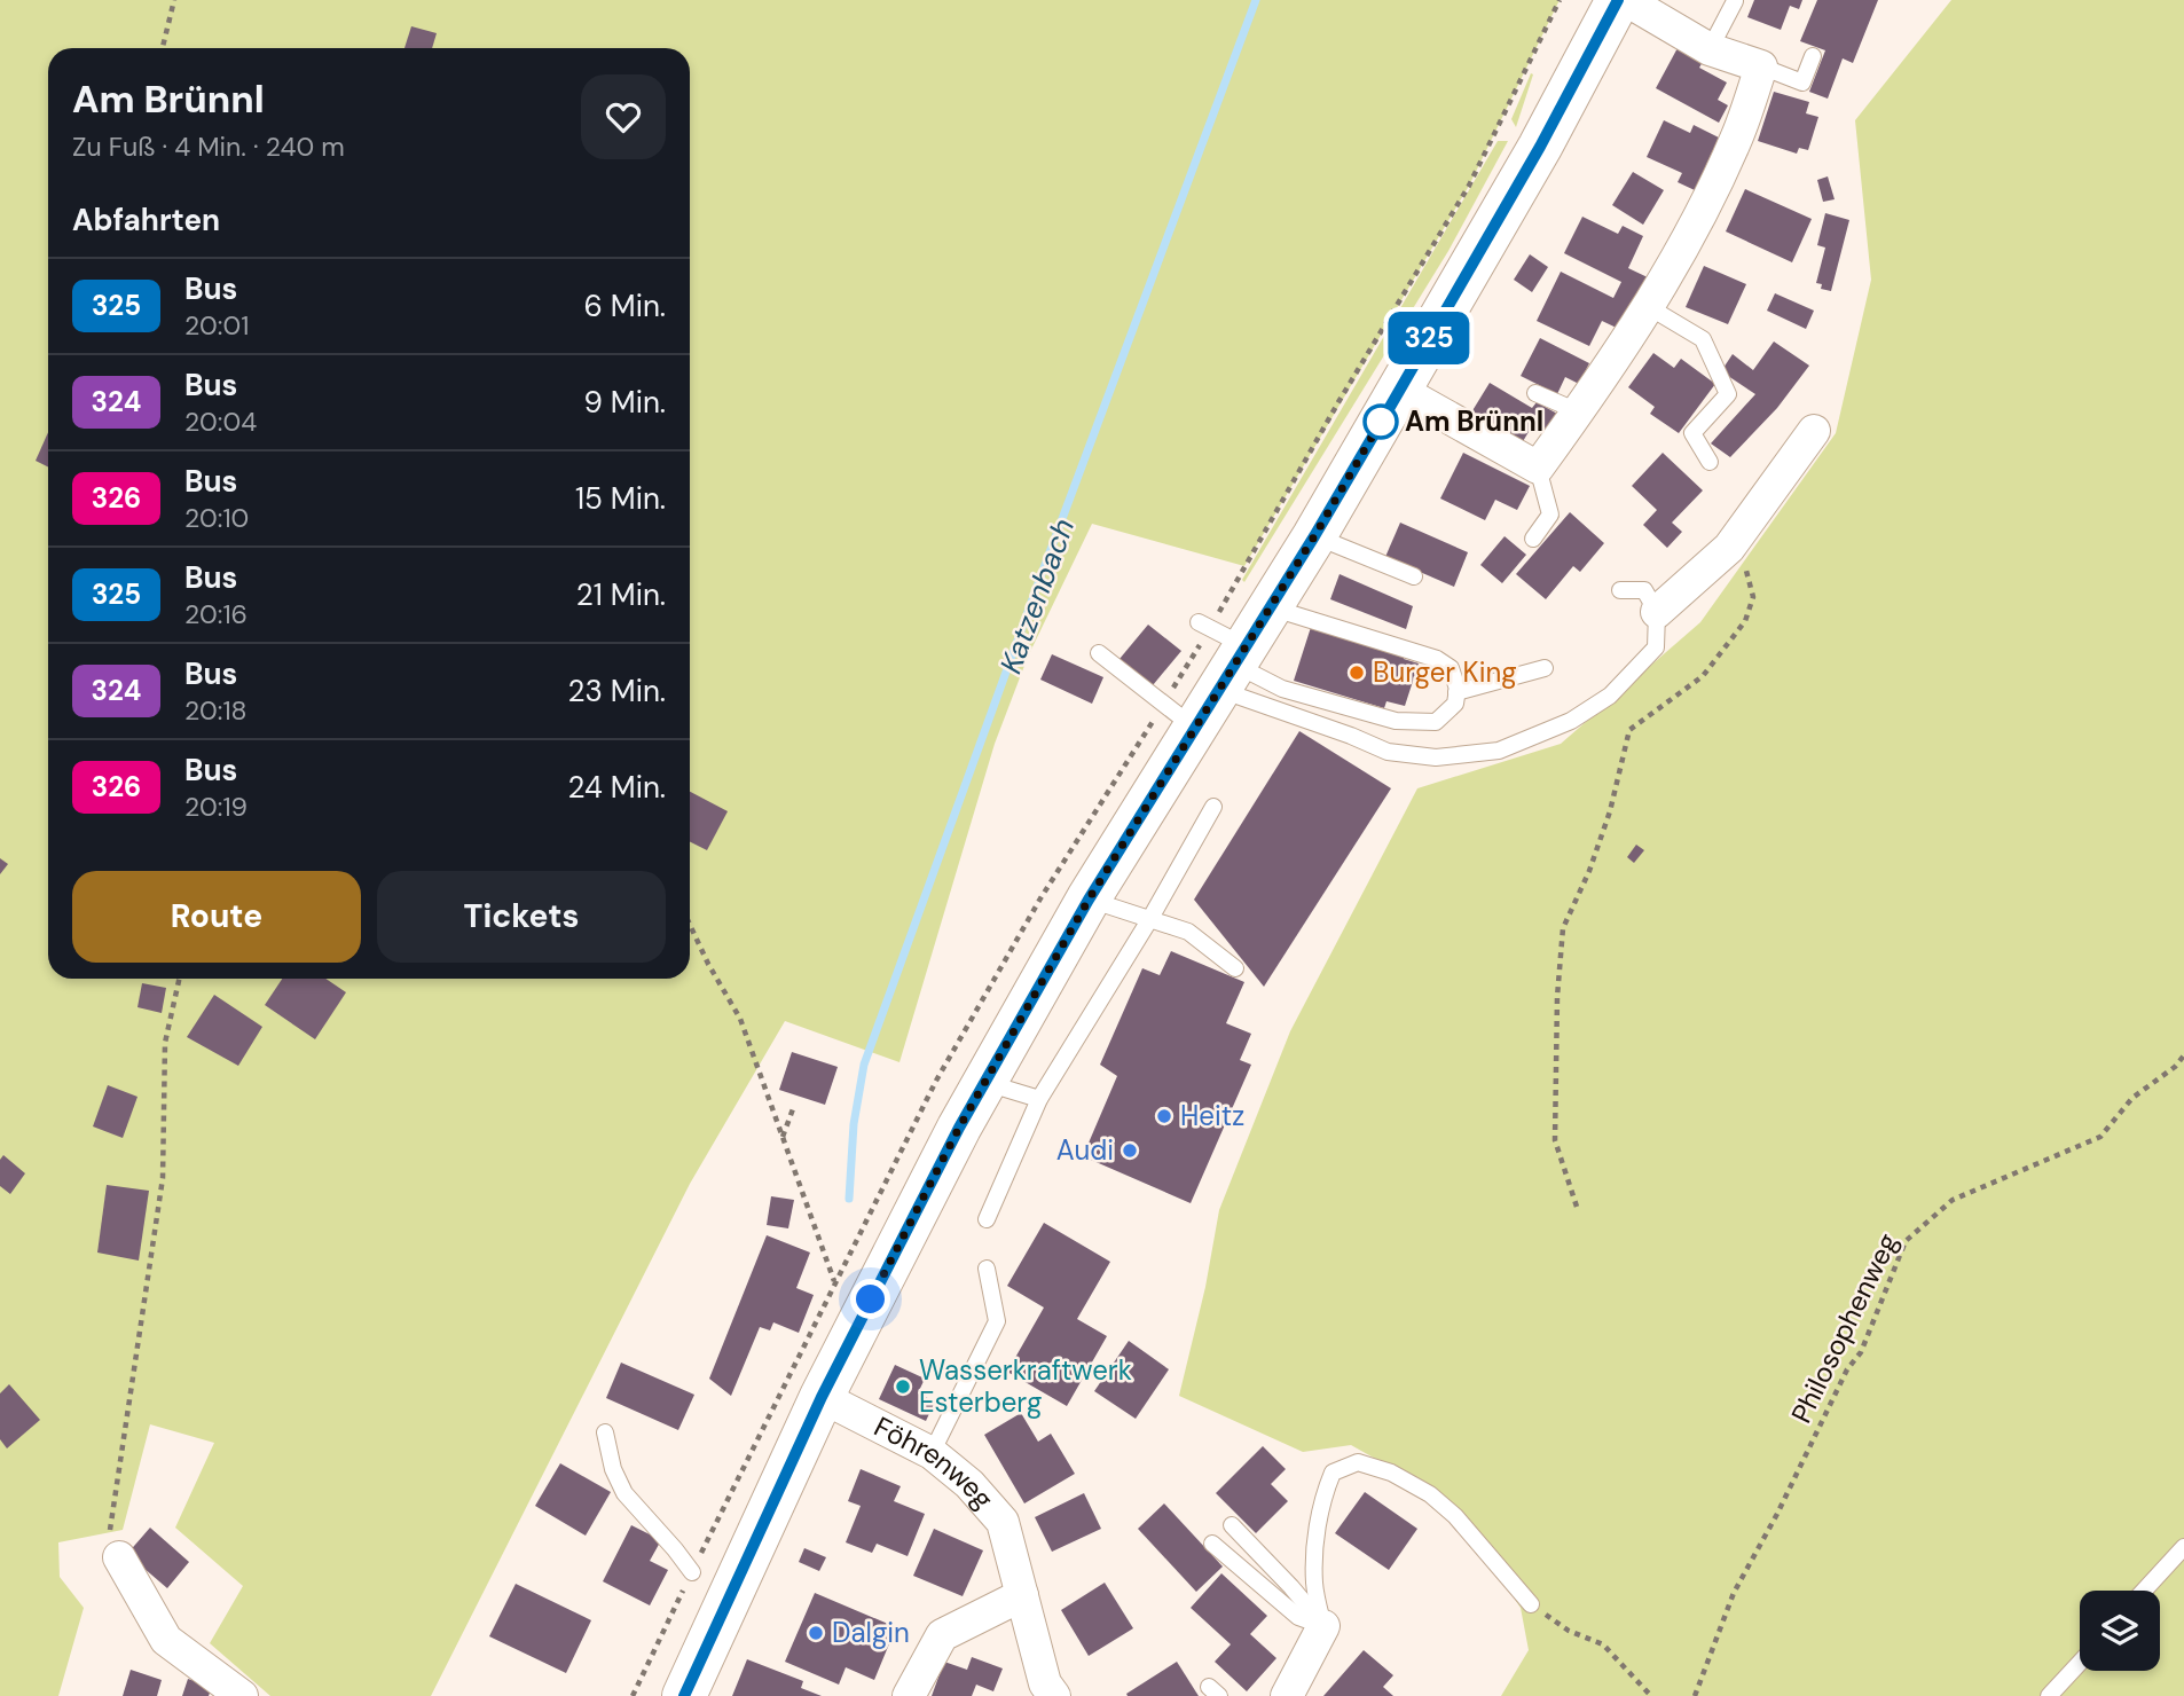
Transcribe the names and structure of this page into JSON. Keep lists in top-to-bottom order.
{
  "streets": {
    "street": ["Föhrenweg"],
    "path": ["Philosophenweg"]
  },
  "water": ["Katzenbach"],
  "places": [
    "Am Brünnl",
    "Burger King",
    "Heitz",
    "Audi",
    "Wasserkraftwerk Esterberg",
    "Dalgin"
  ],
  "lines": ["bus line 325"],
  "page": {
    "on_map": "325",
    "heading": [
      ["Am Brünnl", "Zu Fuß · 4 Min. · 240 m"],
      "Abfahrten"
    ],
    "list": [
      {
        "mark": "325",
        "name": "Bus",
        "note": "20:01",
        "value": "6 Min."
      },
      {
        "mark": "324",
        "name": "Bus",
        "note": "20:04",
        "value": "9 Min."
      },
      {
        "mark": "326",
        "name": "Bus",
        "note": "20:10",
        "value": "15 Min."
      },
      {
        "mark": "325",
        "name": "Bus",
        "note": "20:16",
        "value": "21 Min."
      },
      {
        "mark": "324",
        "name": "Bus",
        "note": "20:18",
        "value": "23 Min."
      },
      {
        "mark": "326",
        "name": "Bus",
        "note": "20:19",
        "value": "24 Min."
      }
    ],
    "buttons": ["Route", "Tickets"]
  }
}
